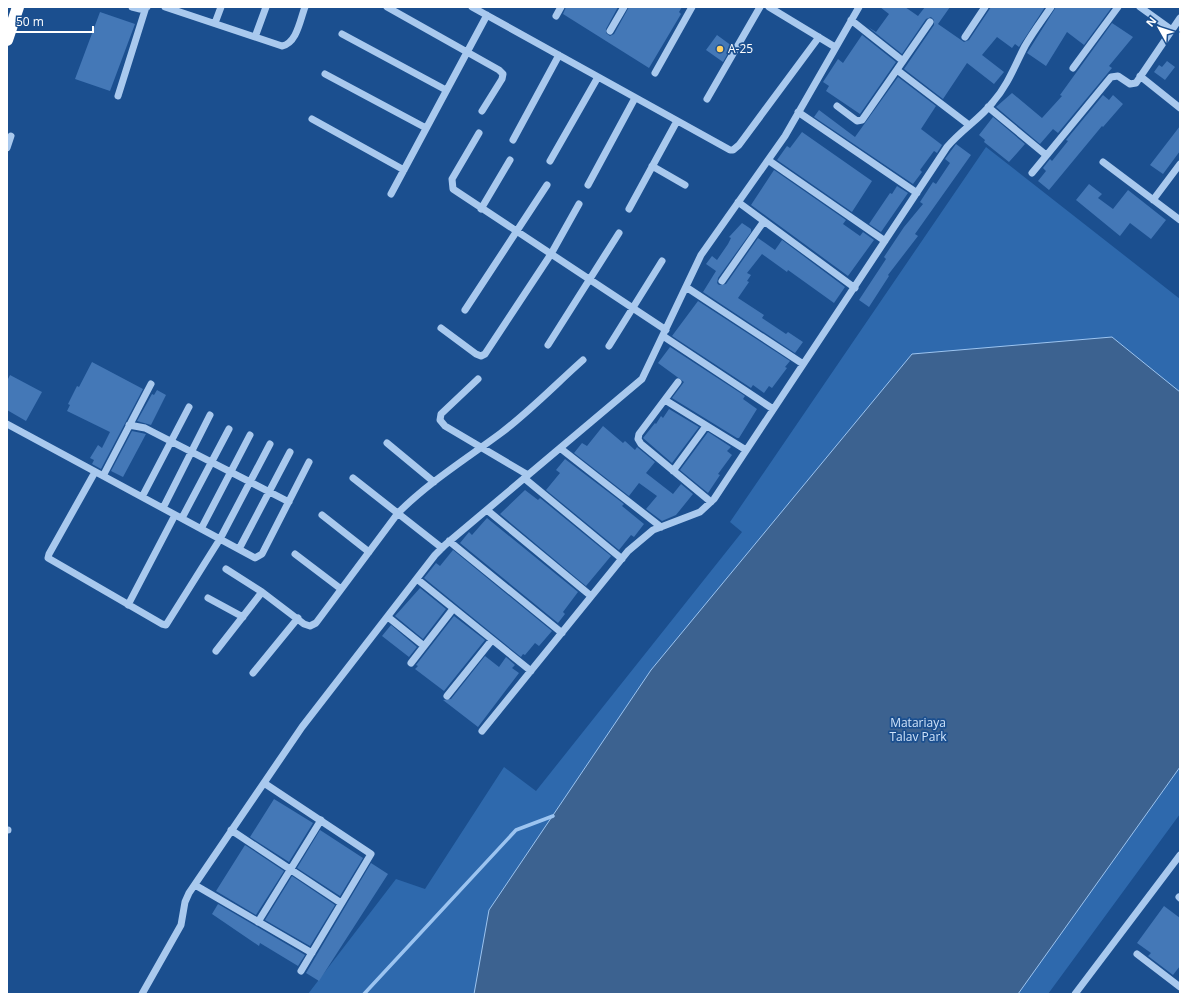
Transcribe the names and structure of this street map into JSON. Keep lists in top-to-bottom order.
{
  "parks": ["Matariaya Talav Park"],
  "places": ["A-25"],
  "scale_bar": "50 m",
  "north": "top left"
}
